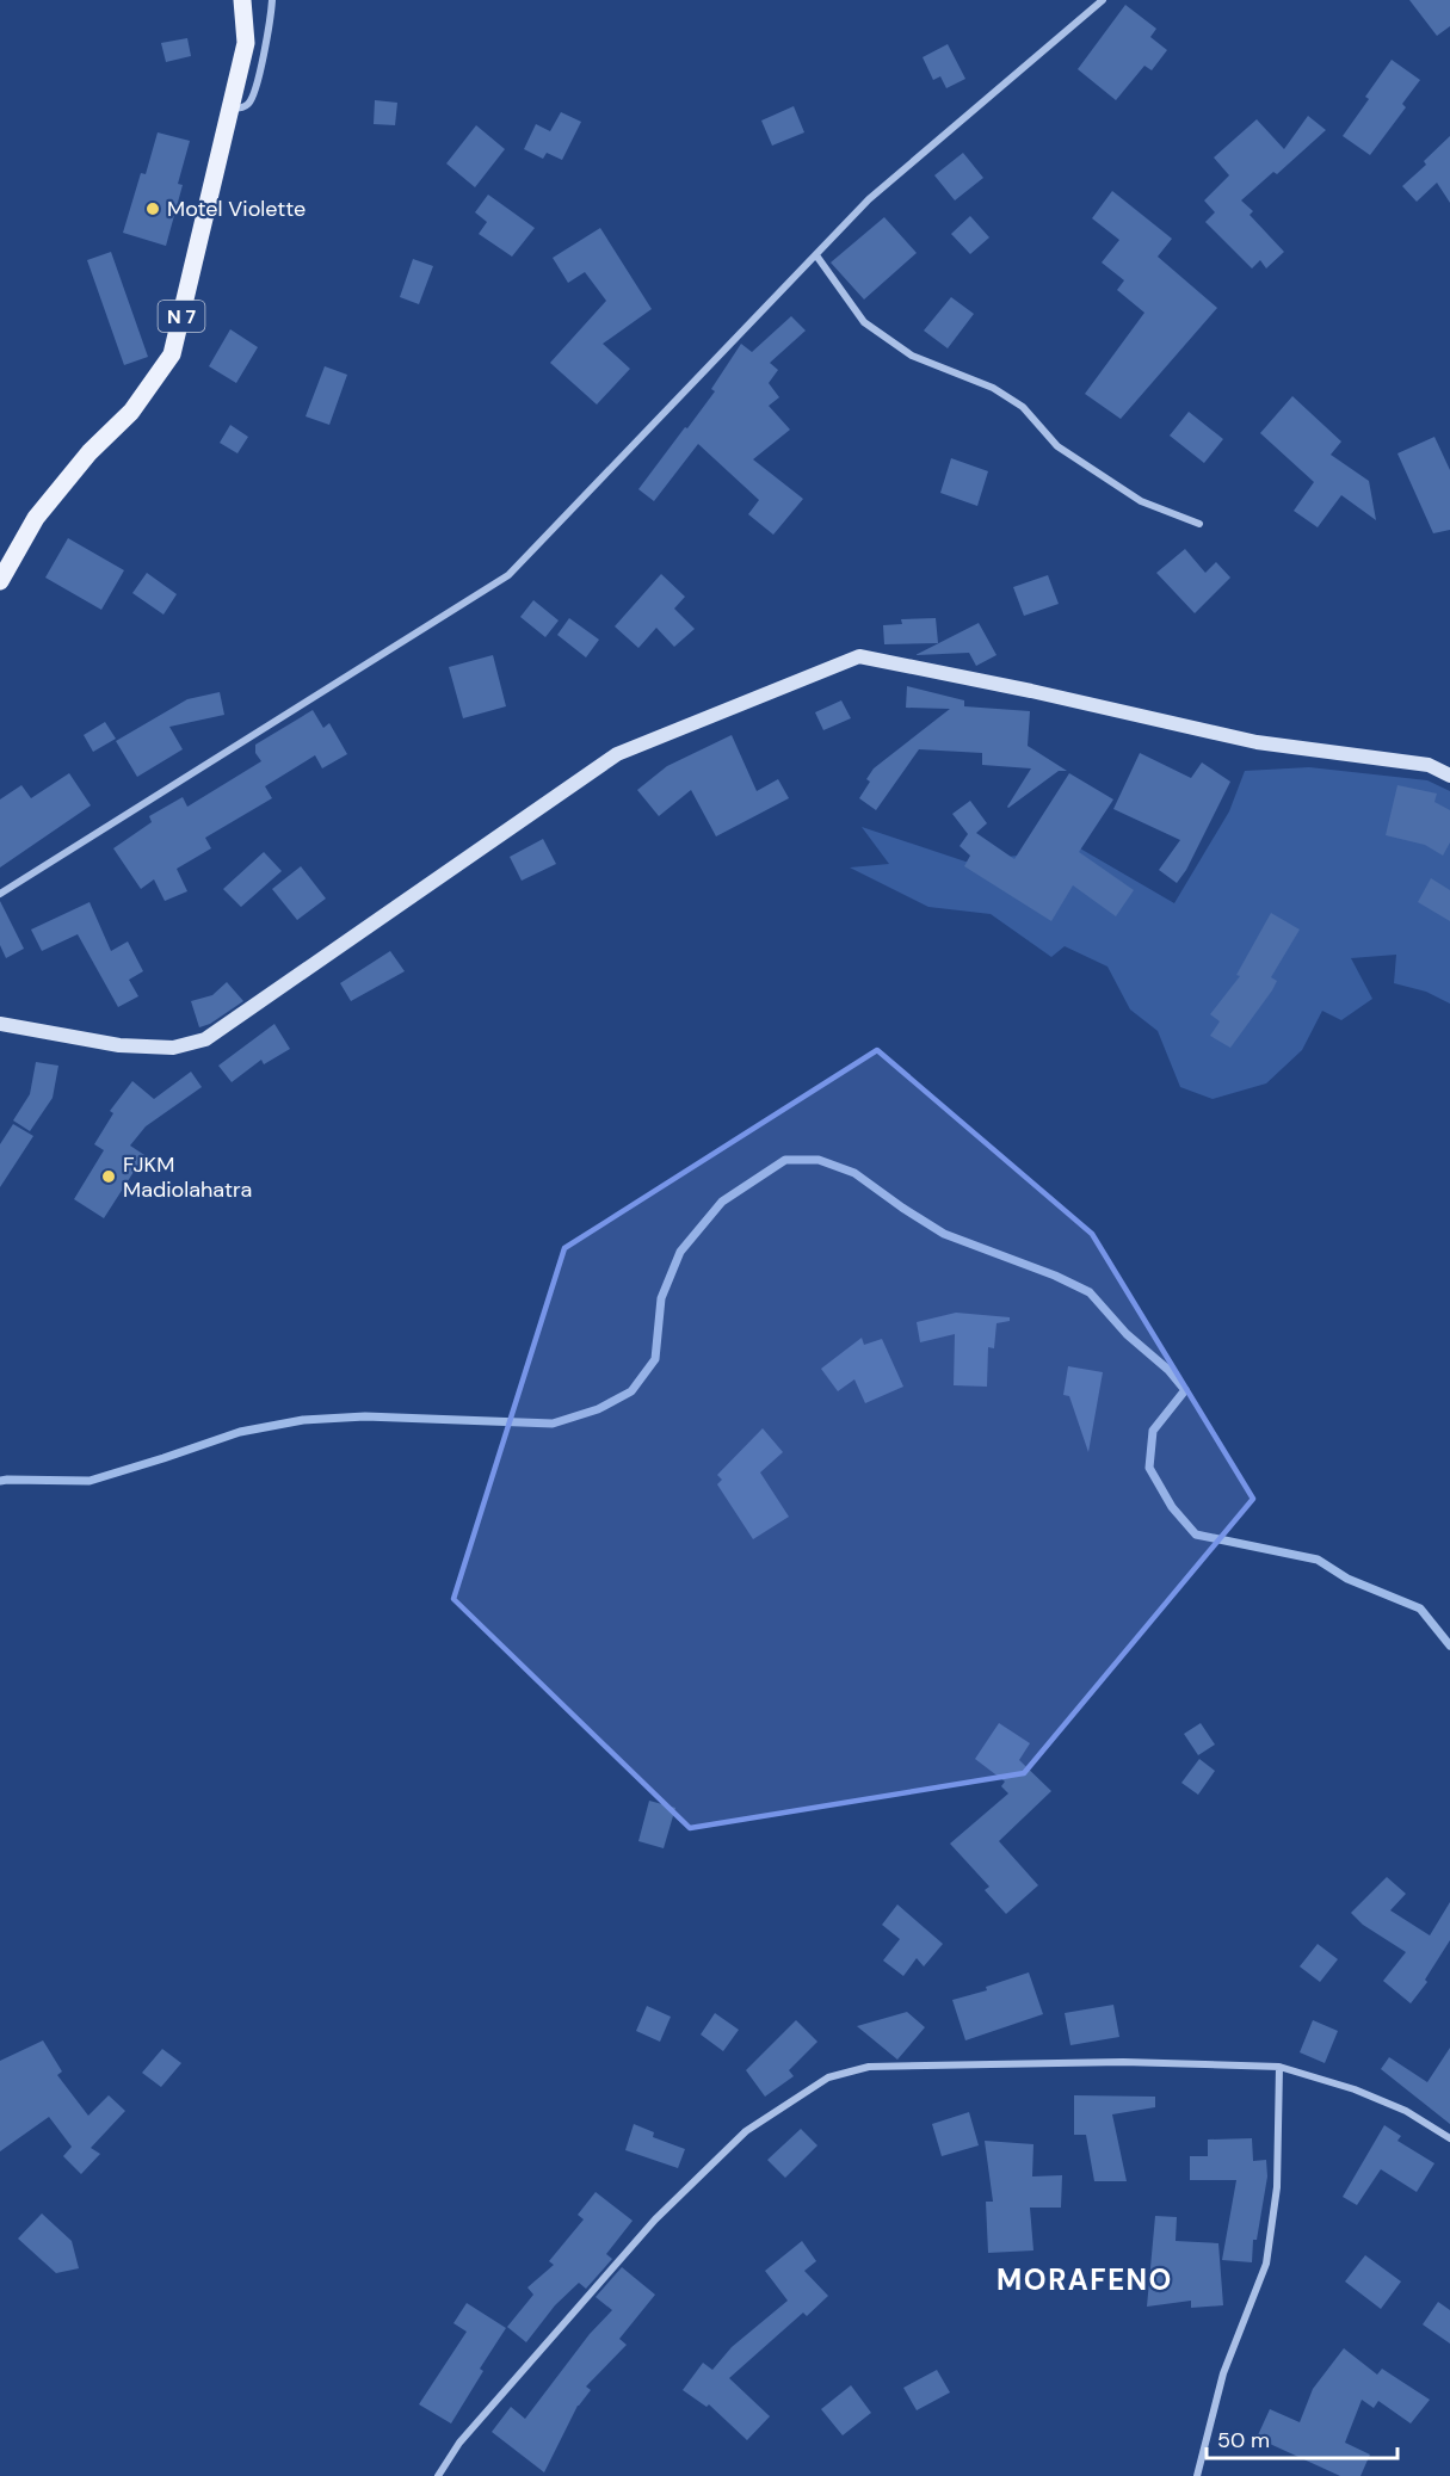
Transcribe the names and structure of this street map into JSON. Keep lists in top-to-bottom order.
{
  "streets": {
    "main road": ["N 7"]
  },
  "districts": ["MORAFENO"],
  "places": ["Motel Violette", "FJKM Madiolahatra"],
  "scale_bar": "50 m"
}
